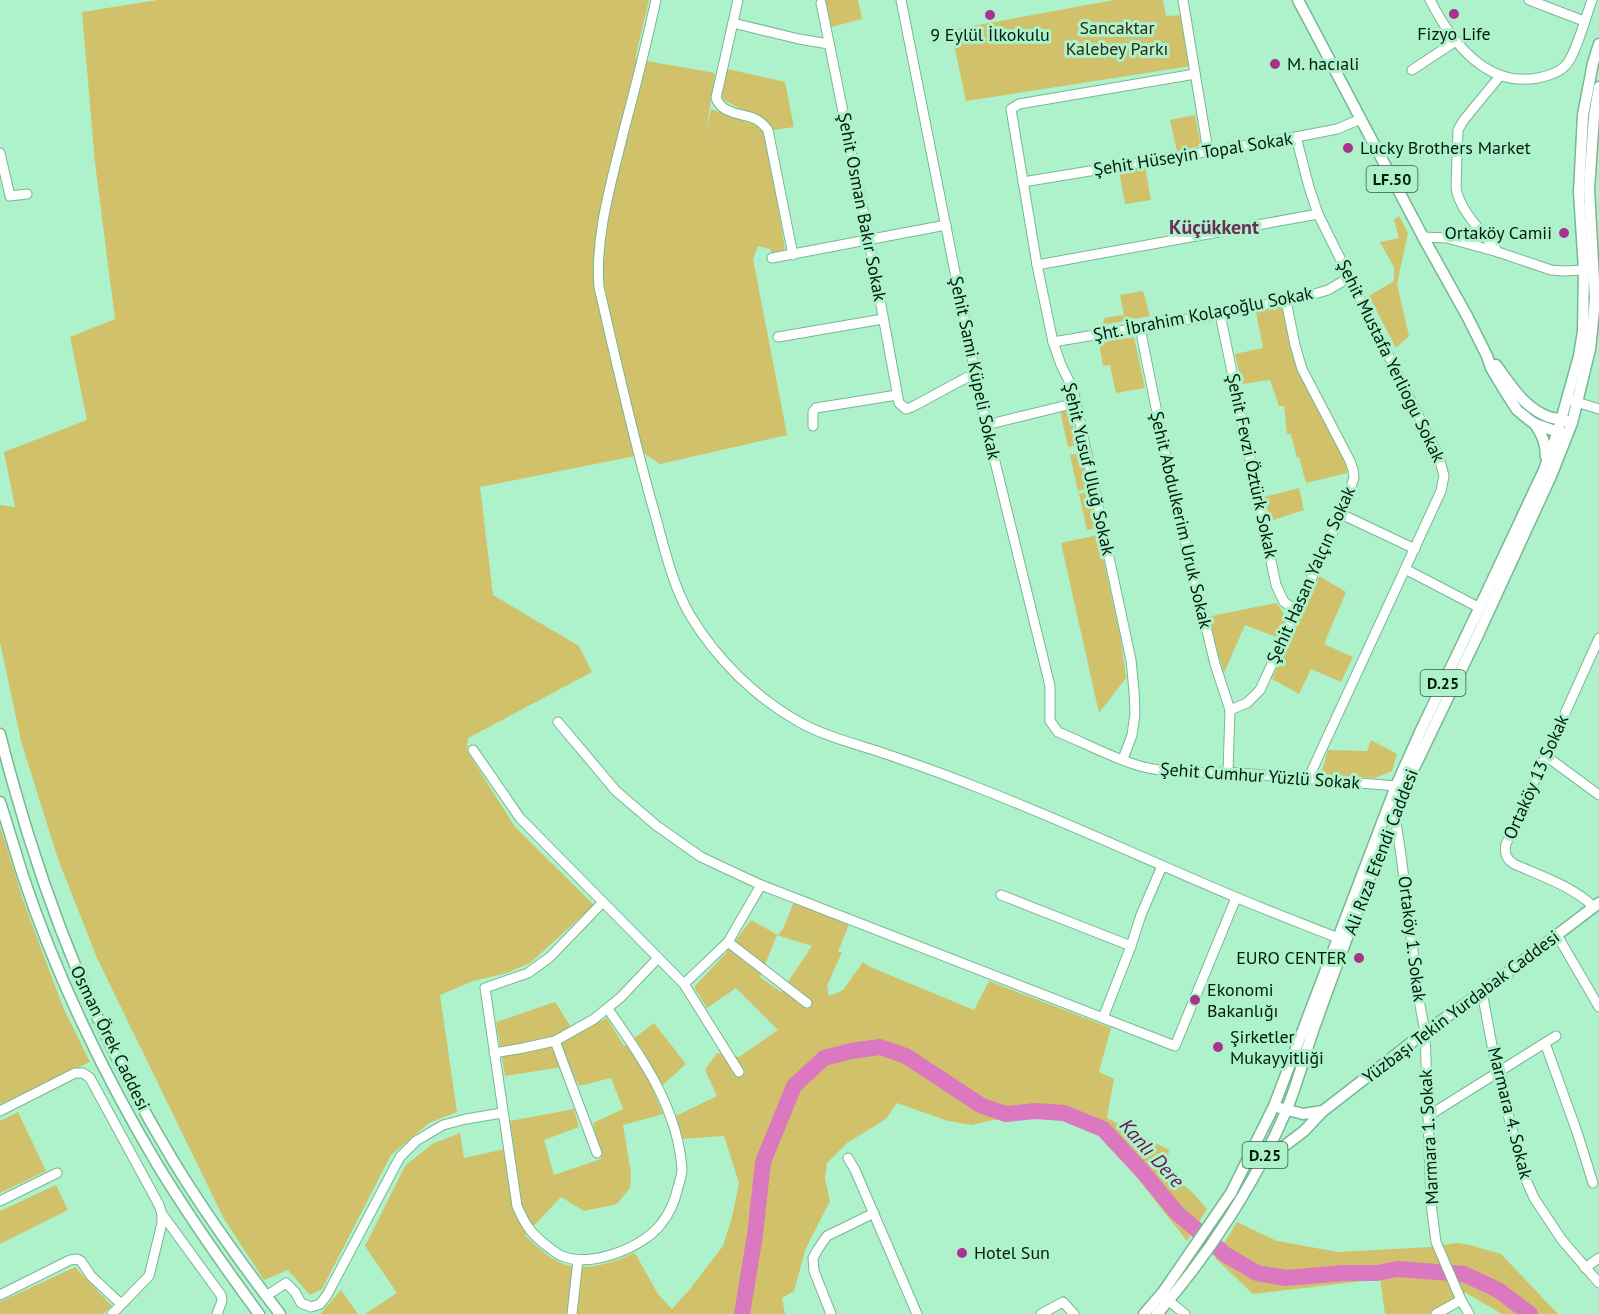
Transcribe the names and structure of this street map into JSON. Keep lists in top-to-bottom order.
{
  "streets": {
    "main road": [
      "LF.50",
      "D.25",
      "Ali Rıza Efendi Caddesi",
      "Yüzbaşı Tekin Yurdabak Caddesi",
      "Osman Örek Caddesi"
    ],
    "street": [
      "Şehit Hüseyin Topal Sokak",
      "Şehit Osman Bakır Sokak",
      "Şht. İbrahim Kolaçoğlu Sokak",
      "Şehit Mustafa Yerliogu Sokak",
      "Şehit Sami Küpeli Sokak",
      "Şehit Fevzi Öztürk Sokak",
      "Şehit Yusuf Uluğ Sokak",
      "Şehit Abdulkerim Uruk Sokak",
      "Şehit Hasan Yalçın Sokak",
      "Şehit Cumhur Yüzlü Sokak",
      "Ortaköy 13 Sokak",
      "Ortaköy 1. Sokak",
      "Marmara 4. Sokak",
      "Marmara 1. Sokak"
    ]
  },
  "crossings": [
    ["Şehit Hüseyin Topal Sokak", "LF.50"],
    ["Şehit Hüseyin Topal Sokak", "Şehit Mustafa Yerliogu Sokak"],
    ["Şehit Hüseyin Topal Sokak", "Şehit Yusuf Uluğ Sokak"],
    ["LF.50", "Ali Rıza Efendi Caddesi"],
    ["Şehit Osman Bakır Sokak", "Şehit Sami Küpeli Sokak"],
    ["Şht. İbrahim Kolaçoğlu Sokak", "Şehit Mustafa Yerliogu Sokak"],
    ["Şht. İbrahim Kolaçoğlu Sokak", "Şehit Fevzi Öztürk Sokak"],
    ["Şht. İbrahim Kolaçoğlu Sokak", "Şehit Yusuf Uluğ Sokak"],
    ["Şht. İbrahim Kolaçoğlu Sokak", "Şehit Abdulkerim Uruk Sokak"],
    ["Şht. İbrahim Kolaçoğlu Sokak", "Şehit Hasan Yalçın Sokak"],
    ["Şehit Mustafa Yerliogu Sokak", "Şehit Cumhur Yüzlü Sokak"],
    ["Şehit Sami Küpeli Sokak", "Şehit Cumhur Yüzlü Sokak"],
    ["Şehit Fevzi Öztürk Sokak", "Şehit Hasan Yalçın Sokak"],
    ["Şehit Yusuf Uluğ Sokak", "Şehit Cumhur Yüzlü Sokak"],
    ["Şehit Abdulkerim Uruk Sokak", "Şehit Hasan Yalçın Sokak"],
    ["D.25", "Ali Rıza Efendi Caddesi"],
    ["D.25", "Yüzbaşı Tekin Yurdabak Caddesi"],
    ["Şehit Cumhur Yüzlü Sokak", "Ali Rıza Efendi Caddesi"],
    ["Ortaköy 13 Sokak", "Yüzbaşı Tekin Yurdabak Caddesi"],
    ["Ali Rıza Efendi Caddesi", "Ortaköy 1. Sokak"],
    ["Ortaköy 1. Sokak", "Yüzbaşı Tekin Yurdabak Caddesi"],
    ["Ortaköy 1. Sokak", "Marmara 1. Sokak"],
    ["Yüzbaşı Tekin Yurdabak Caddesi", "Marmara 4. Sokak"],
    ["Yüzbaşı Tekin Yurdabak Caddesi", "Marmara 1. Sokak"]
  ],
  "districts": ["Küçükkent"],
  "water": ["Kanlı Dere"],
  "parks": ["Sancaktar Kalebey Parkı"],
  "places": [
    "Fizyo Life",
    "9 Eylül İlkokulu",
    "M. hacıali",
    "Lucky Brothers Market",
    "Ortaköy Camii",
    "EURO CENTER",
    "Ekonomi Bakanlığı",
    "Şirketler Mukayyitliği",
    "Hotel Sun"
  ]
}
